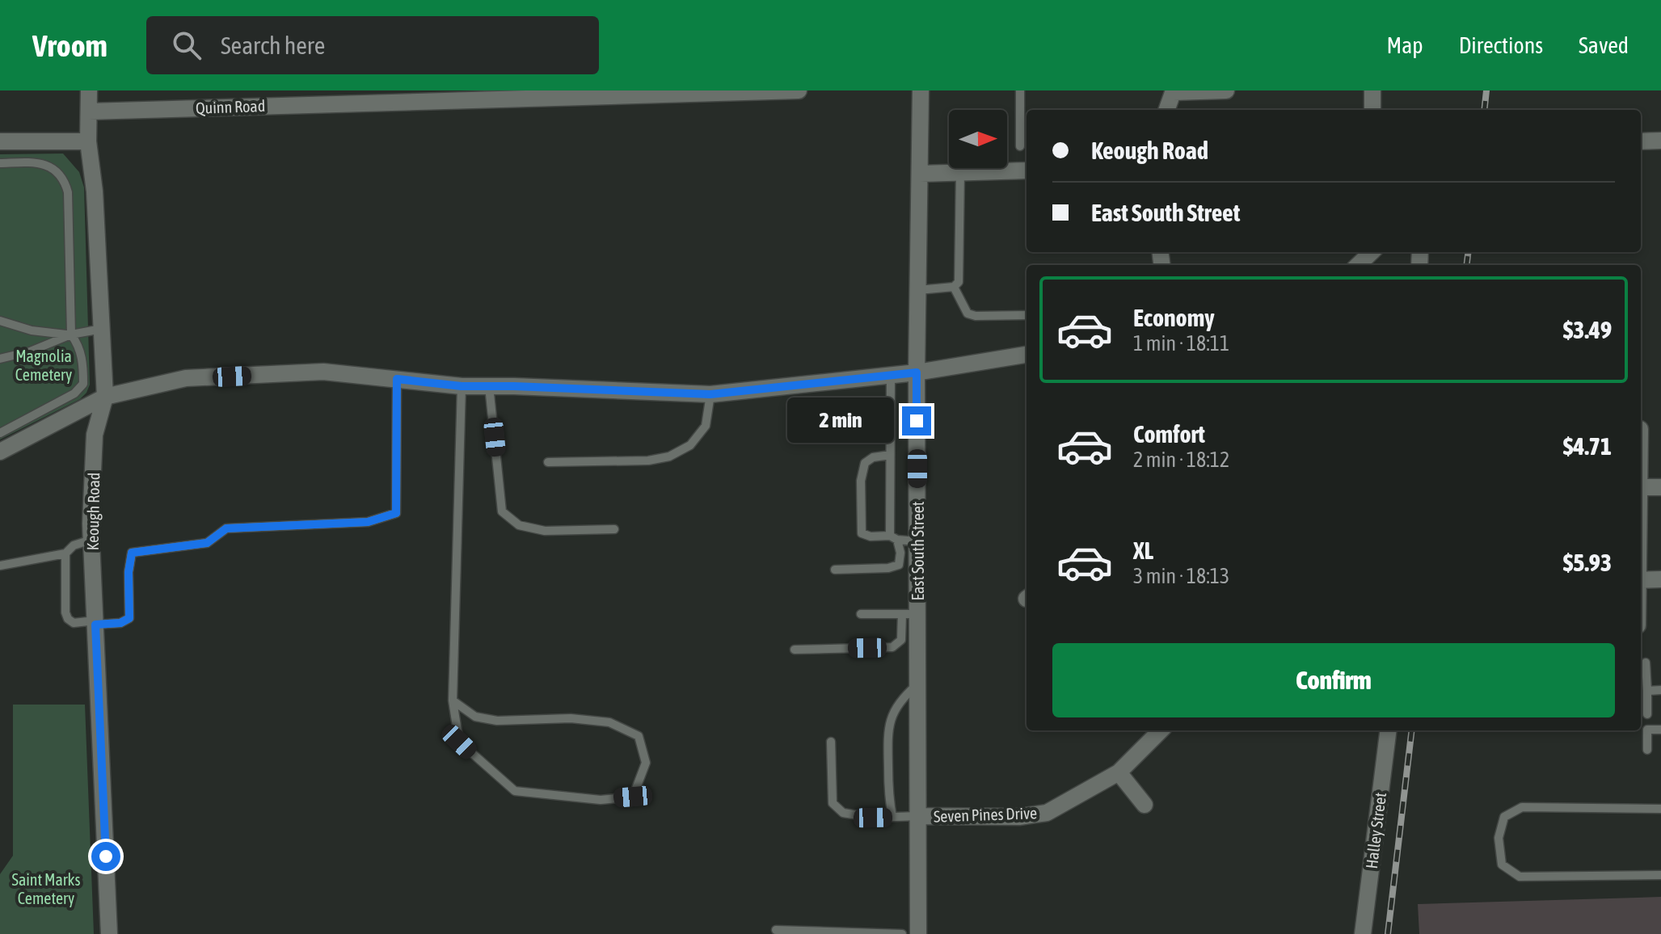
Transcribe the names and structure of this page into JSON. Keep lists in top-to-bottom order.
{
  "streets": {
    "street": [
      "Quinn Road",
      "Keough Road",
      "East South Street",
      "Seven Pines Drive",
      "Halley Street"
    ]
  },
  "crossings": [
    ["Quinn Road", "Keough Road"],
    ["East South Street", "Seven Pines Drive"]
  ],
  "parks": ["Magnolia Cemetery", "Saint Marks Cemetery"],
  "north": "right",
  "page": {
    "header": "Vroom",
    "search": "Search here",
    "nav": ["Map", "Directions", "Saved"],
    "banner": ["Keough Road", "East South Street"],
    "list": [
      {
        "name": "Economy",
        "note": "1 min · 18:11",
        "value": "$3.49"
      },
      {
        "name": "Comfort",
        "note": "2 min · 18:12",
        "value": "$4.71"
      },
      {
        "name": "XL",
        "note": "3 min · 18:13",
        "value": "$5.93"
      }
    ],
    "bubble": "2 min",
    "buttons": "Confirm"
  }
}
